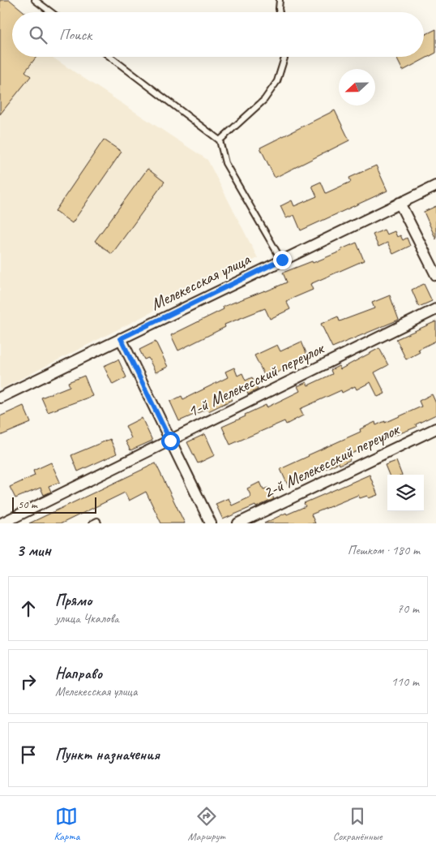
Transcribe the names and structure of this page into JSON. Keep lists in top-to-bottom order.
{
  "streets": {
    "street": ["Мелекесская улица", "1-й Мелекесский переулок", "2-й Мелекесский переулок"]
  },
  "scale_bar": "50 m",
  "north": "left",
  "page": {
    "search": "Поиск",
    "scale": "50 m",
    "heading": ["3 мин", "Пешком · 180 m"],
    "list": [
      ["Прямо", "улица Чкалова", "70 m"],
      ["Направо", "Мелекесская улица", "110 m"],
      "Пункт назначения"
    ],
    "nav": ["Карта", "Маршрут", "Сохранённые"]
  }
}
